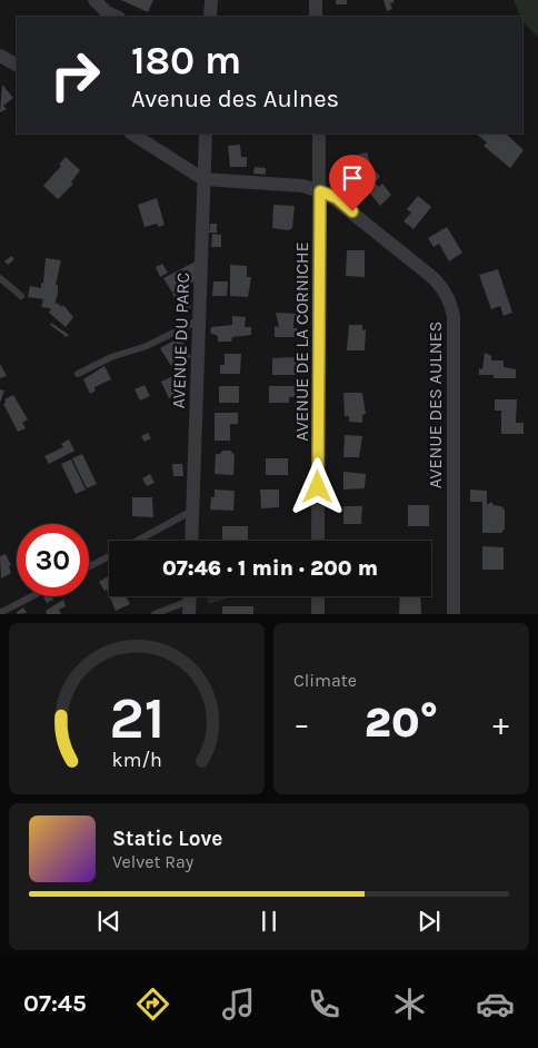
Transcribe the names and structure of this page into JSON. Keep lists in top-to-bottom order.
{
  "streets": {
    "street": ["AVENUE DU PARC", "AVENUE DE LA CORNICHE", "AVENUE DES AULNES"]
  },
  "crossings": [
    ["AVENUE DU PARC", "AVENUE DES AULNES"],
    ["AVENUE DE LA CORNICHE", "AVENUE DES AULNES"]
  ],
  "page": {
    "turn": ["180 m", "Avenue des Aulnes"],
    "limit": "30",
    "trip": "07:46 · 1 min · 200 m",
    "tile": "Climate",
    "heat": ["−", "20°", "+"],
    "song": ["Static Love", "Velvet Ray"],
    "tabs": "07:45",
    "gauge": ["21", "km/h"]
  }
}
